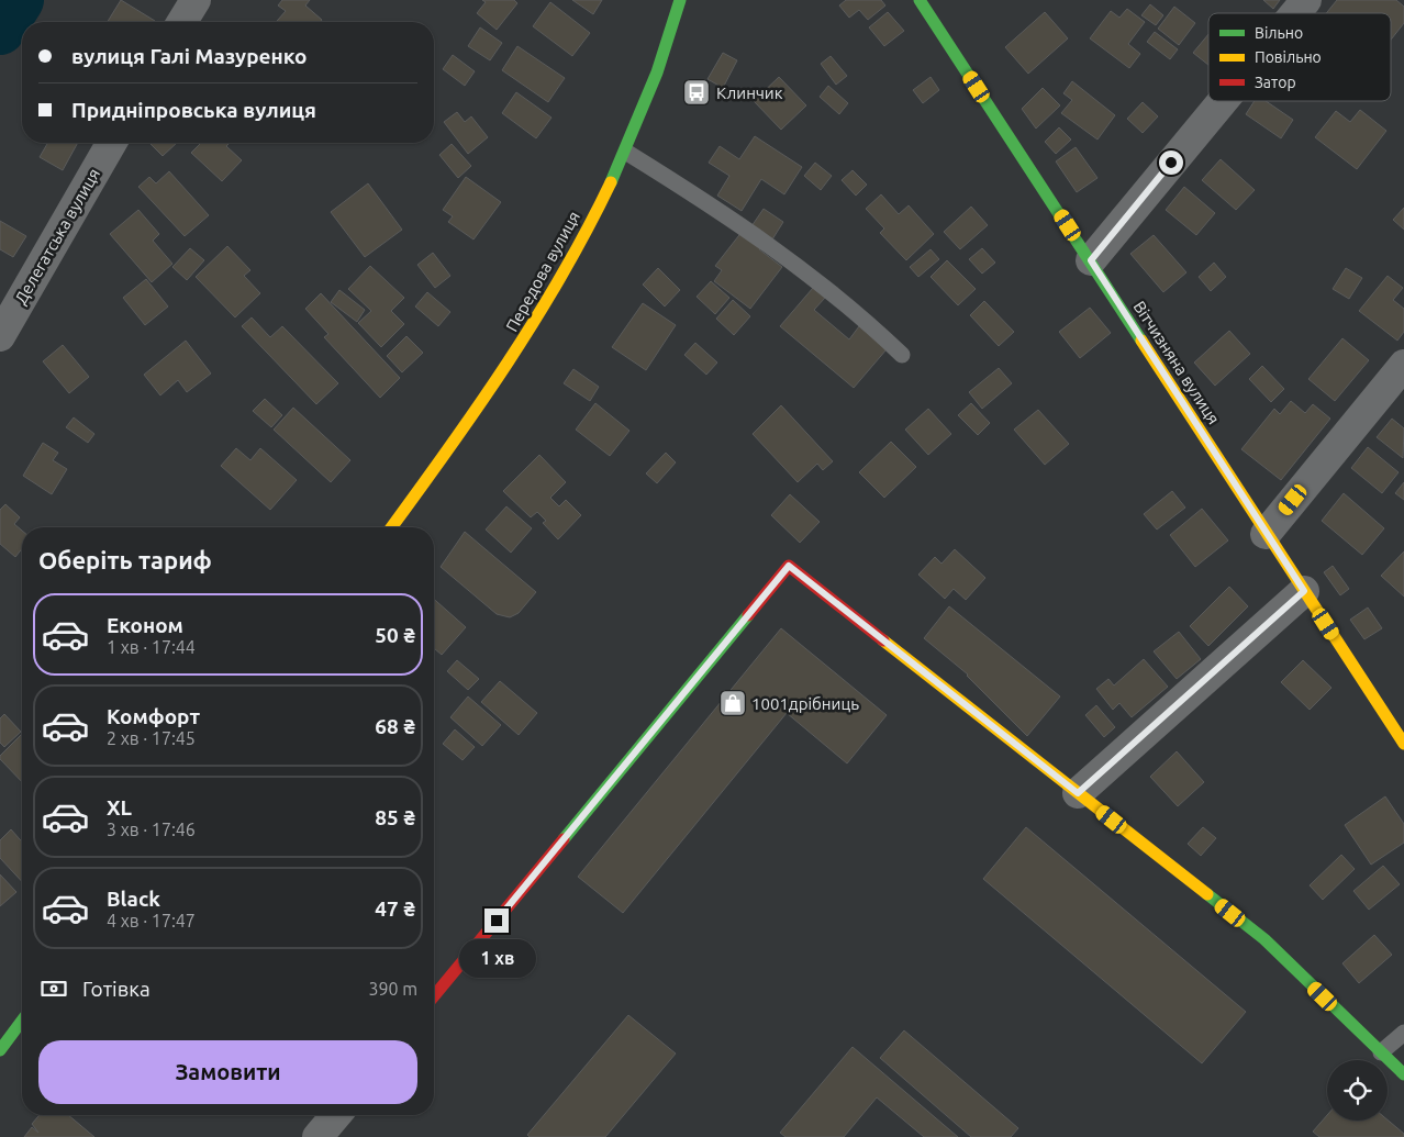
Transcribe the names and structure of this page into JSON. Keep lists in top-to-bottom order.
{
  "streets": {
    "street": ["Делегатська вулиця", "Передова вулиця", "Вітчизняна вулиця"]
  },
  "places": {
    "bus stop": ["Клинчик"],
    "shop": ["1001дрібниць"]
  },
  "legend": ["Вільно", "Повільно", "Затор"],
  "page": {
    "banner": ["вулиця Галі Мазуренко", "Придніпровська вулиця"],
    "heading": "Оберіть тариф",
    "list": [
      {
        "name": "Економ",
        "note": "1 хв · 17:44",
        "value": "50 ₴"
      },
      {
        "name": "Комфорт",
        "note": "2 хв · 17:45",
        "value": "68 ₴"
      },
      {
        "name": "XL",
        "note": "3 хв · 17:46",
        "value": "85 ₴"
      },
      {
        "name": "Black",
        "note": "4 хв · 17:47",
        "value": "47 ₴"
      }
    ],
    "bubble": "1 хв",
    "pay": ["Готівка", "390 m"],
    "buttons": "Замовити"
  }
}
